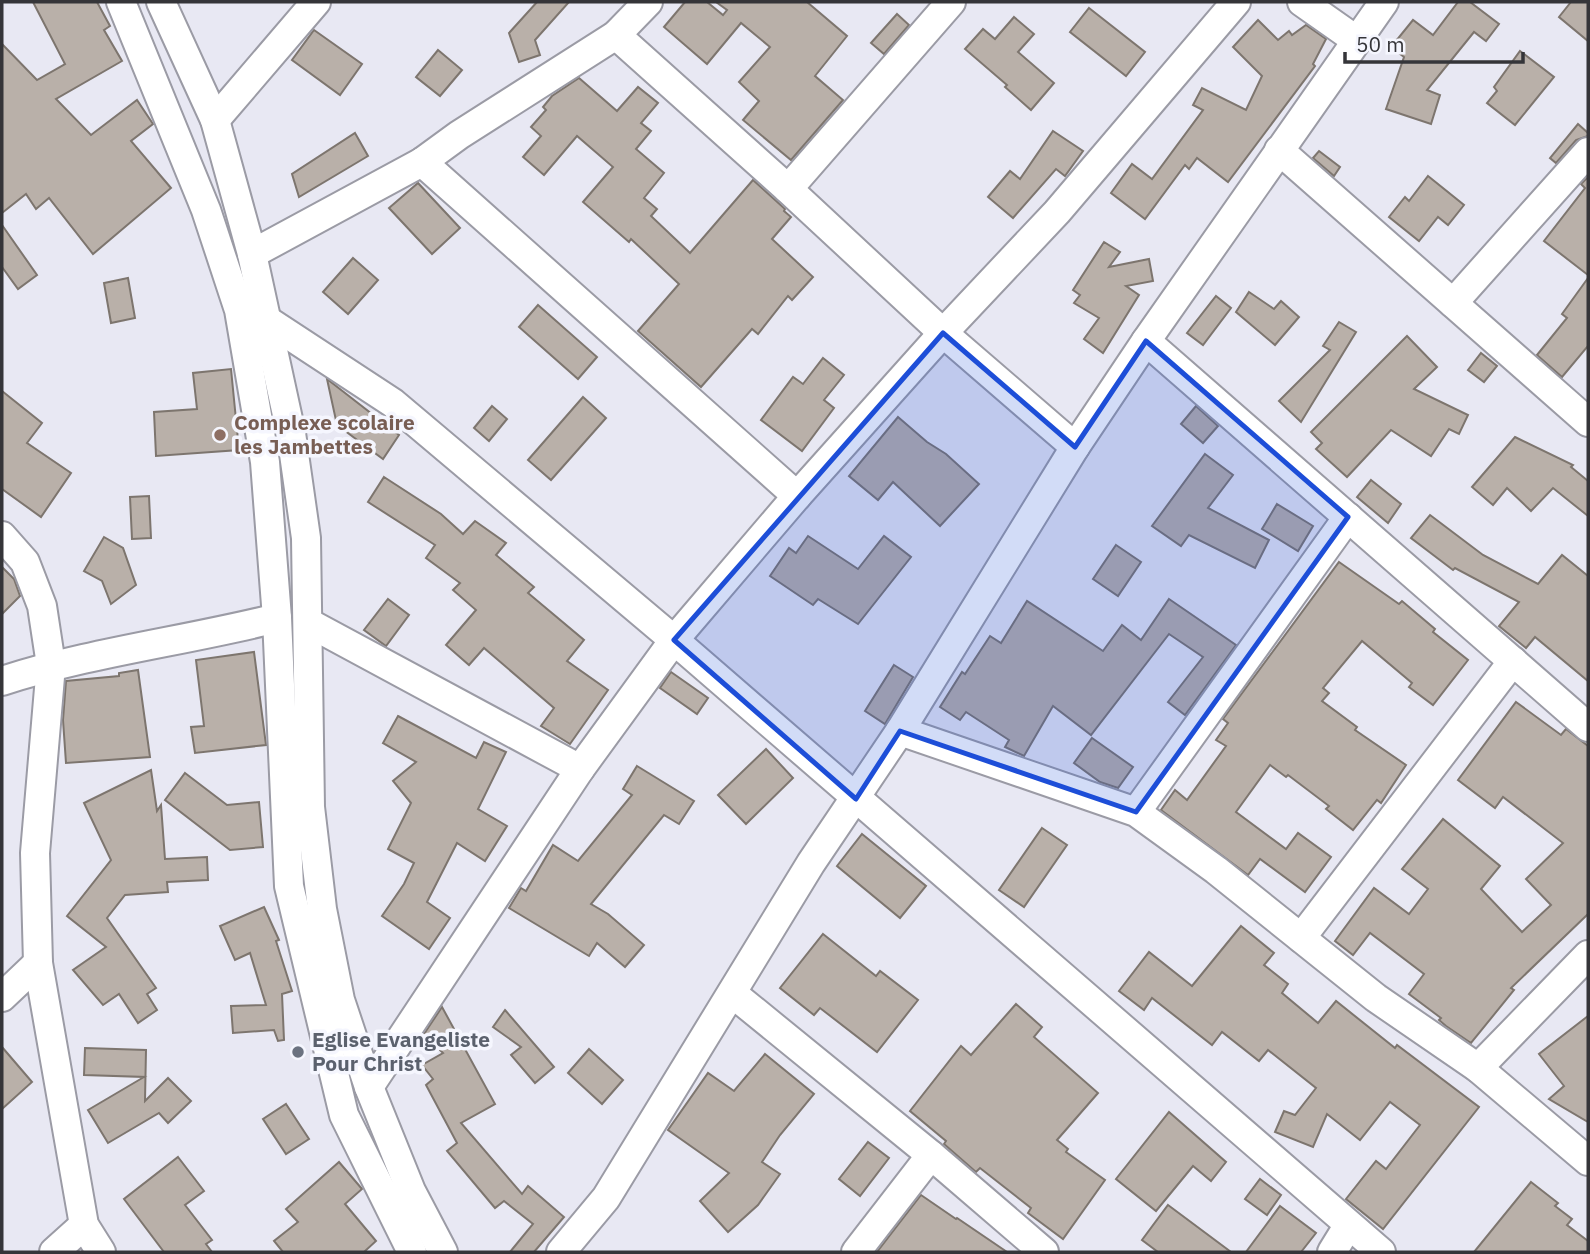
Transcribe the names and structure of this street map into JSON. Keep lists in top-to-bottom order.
{
  "places": ["Complexe scolaire les Jambettes", "Eglise Evangeliste Pour Christ"],
  "scale_bar": "50 m"
}
